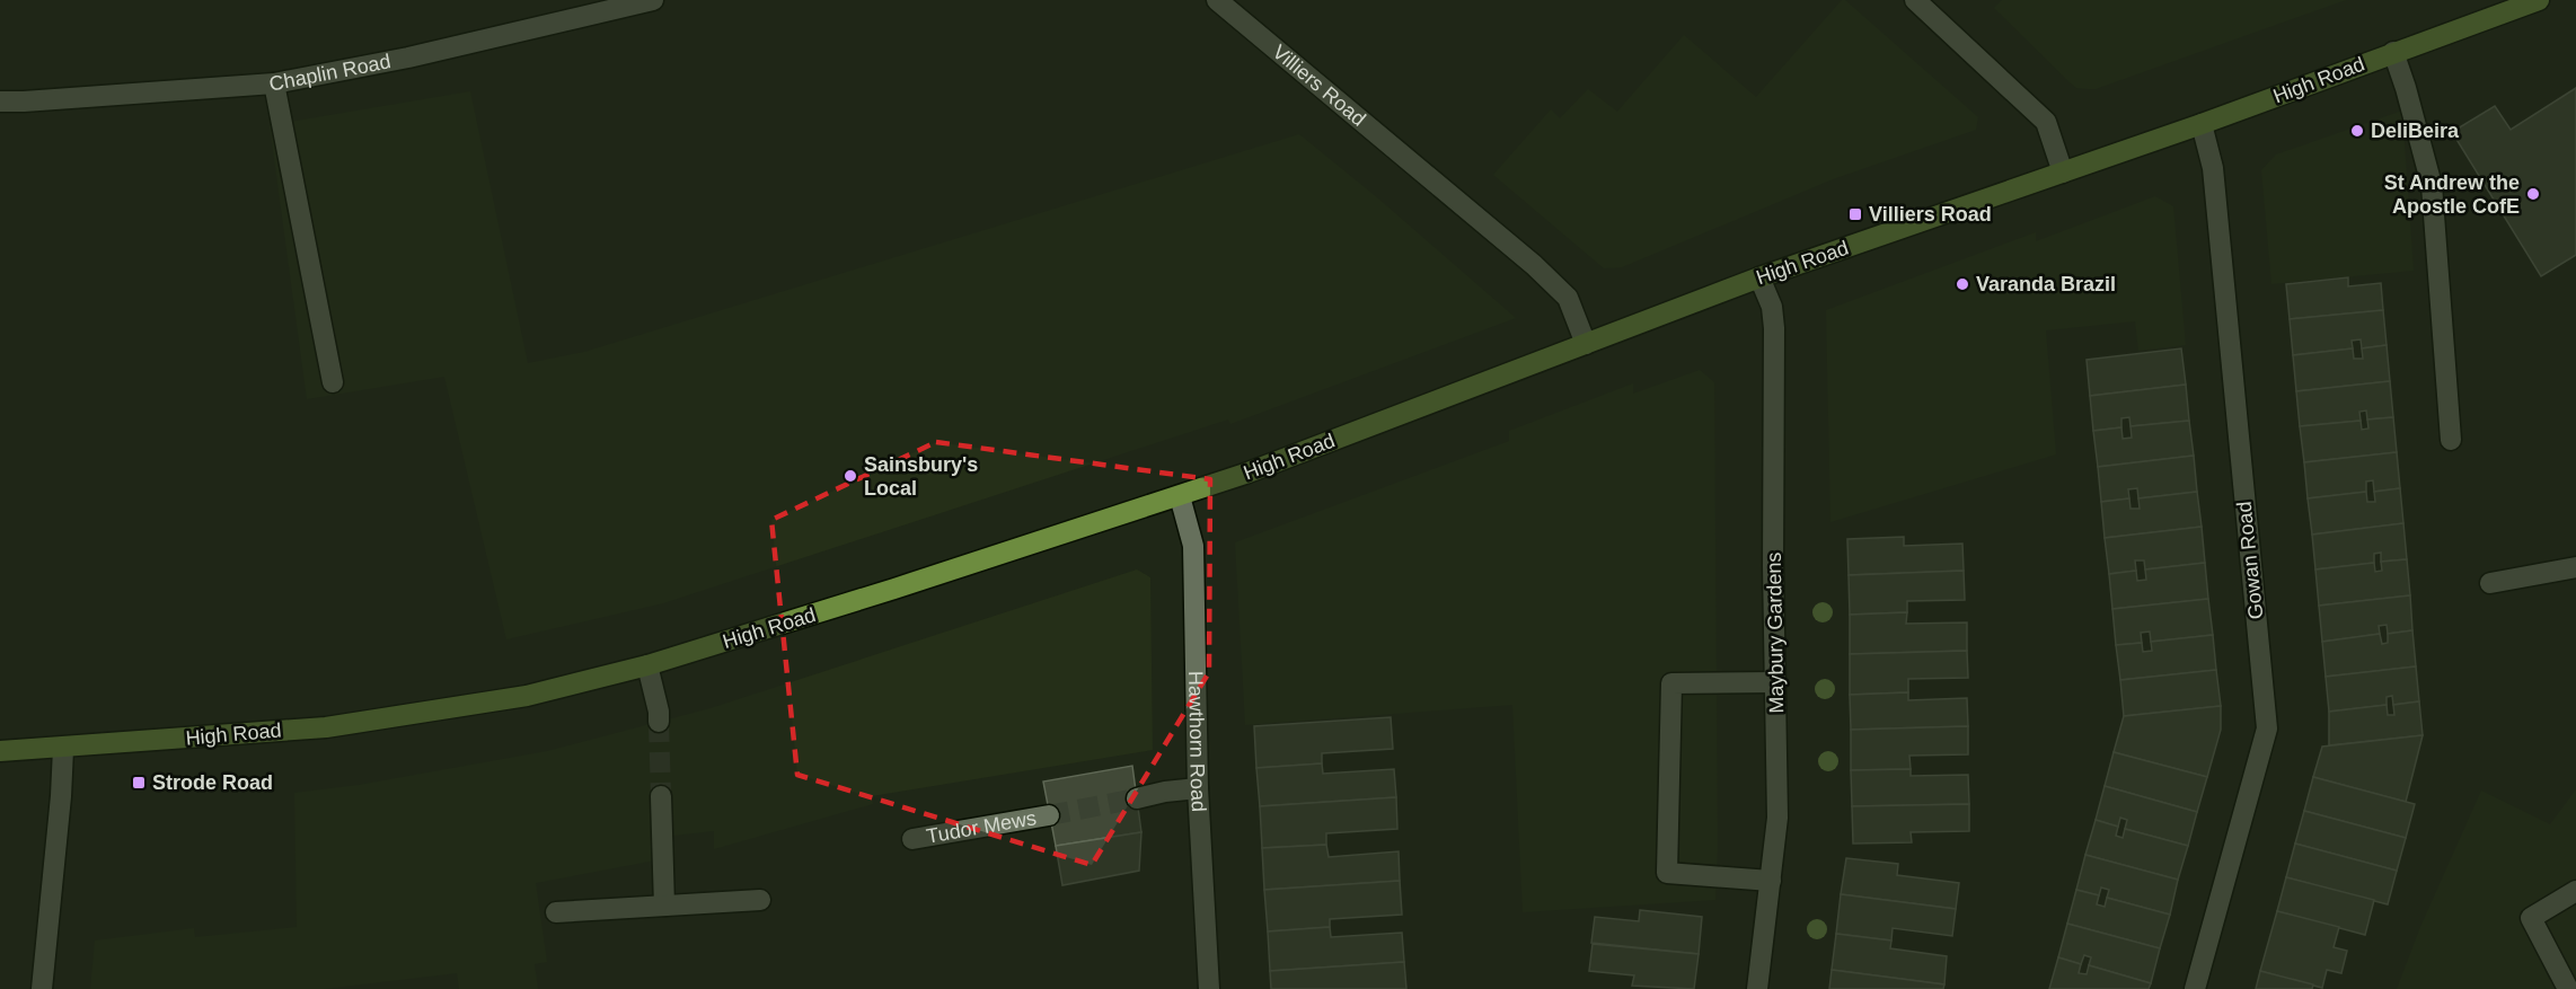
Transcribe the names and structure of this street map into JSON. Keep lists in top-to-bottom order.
{
  "streets": {
    "main road": ["High Road"],
    "street": [
      "Chaplin Road",
      "Villiers Road",
      "Gowan Road",
      "Maybury Gardens",
      "Hawthorn Road",
      "Tudor Mews"
    ]
  },
  "crossings": [
    ["High Road", "Villiers Road"],
    ["High Road", "Gowan Road"],
    ["High Road", "Maybury Gardens"],
    ["High Road", "Hawthorn Road"]
  ],
  "places": {
    "other": [
      "DeliBeira",
      "St Andrew the Apostle CofE",
      "Varanda Brazil",
      "Sainsbury's Local"
    ],
    "transit": ["Villiers Road", "Strode Road"]
  }
}
